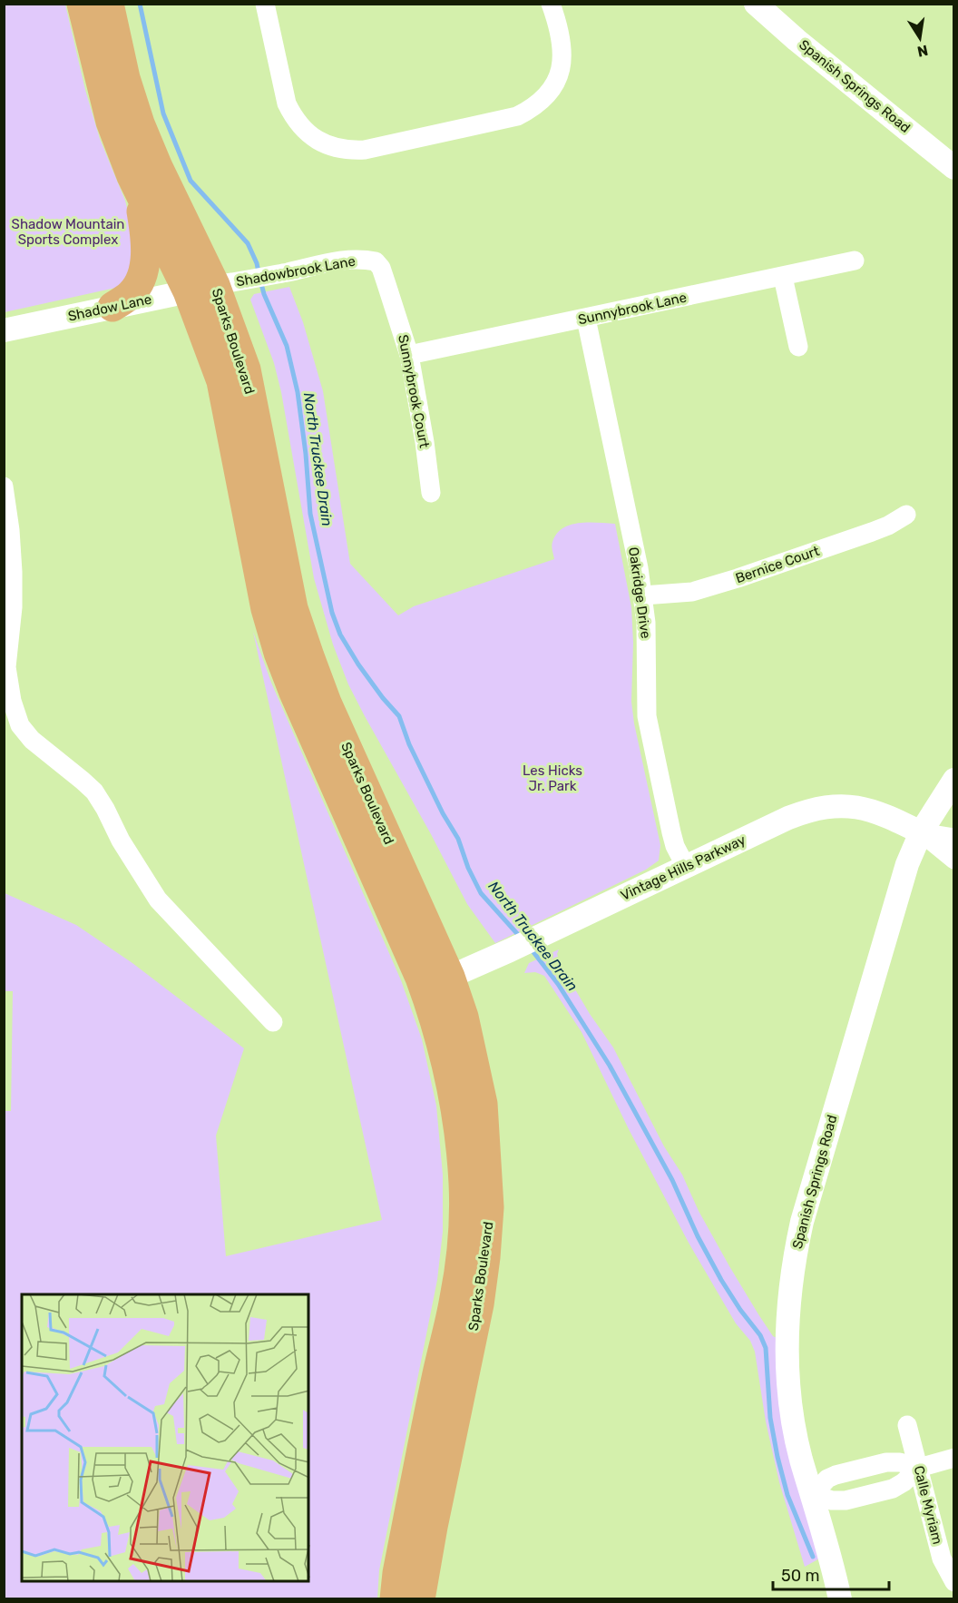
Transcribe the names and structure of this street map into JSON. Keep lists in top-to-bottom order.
{
  "streets": {
    "main road": ["Sparks Boulevard"],
    "street": [
      "Spanish Springs Road",
      "Shadowbrook Lane",
      "Shadow Lane",
      "Sunnybrook Lane",
      "Sunnybrook Court",
      "Bernice Court",
      "Oakridge Drive",
      "Vintage Hills Parkway",
      "Calle Myriam"
    ]
  },
  "crossings": [
    ["Spanish Springs Road", "Vintage Hills Parkway"],
    ["Shadowbrook Lane", "Shadow Lane"],
    ["Shadowbrook Lane", "Sparks Boulevard"],
    ["Shadowbrook Lane", "Sunnybrook Court"],
    ["Shadow Lane", "Sparks Boulevard"],
    ["Sunnybrook Lane", "Sunnybrook Court"],
    ["Sunnybrook Lane", "Oakridge Drive"],
    ["Sparks Boulevard", "Vintage Hills Parkway"],
    ["Bernice Court", "Oakridge Drive"],
    ["Oakridge Drive", "Vintage Hills Parkway"]
  ],
  "water": ["North Truckee Drain"],
  "parks": ["Shadow Mountain Sports Complex", "Les Hicks Jr. Park"],
  "scale_bar": "50 m",
  "north": "bottom"
}
